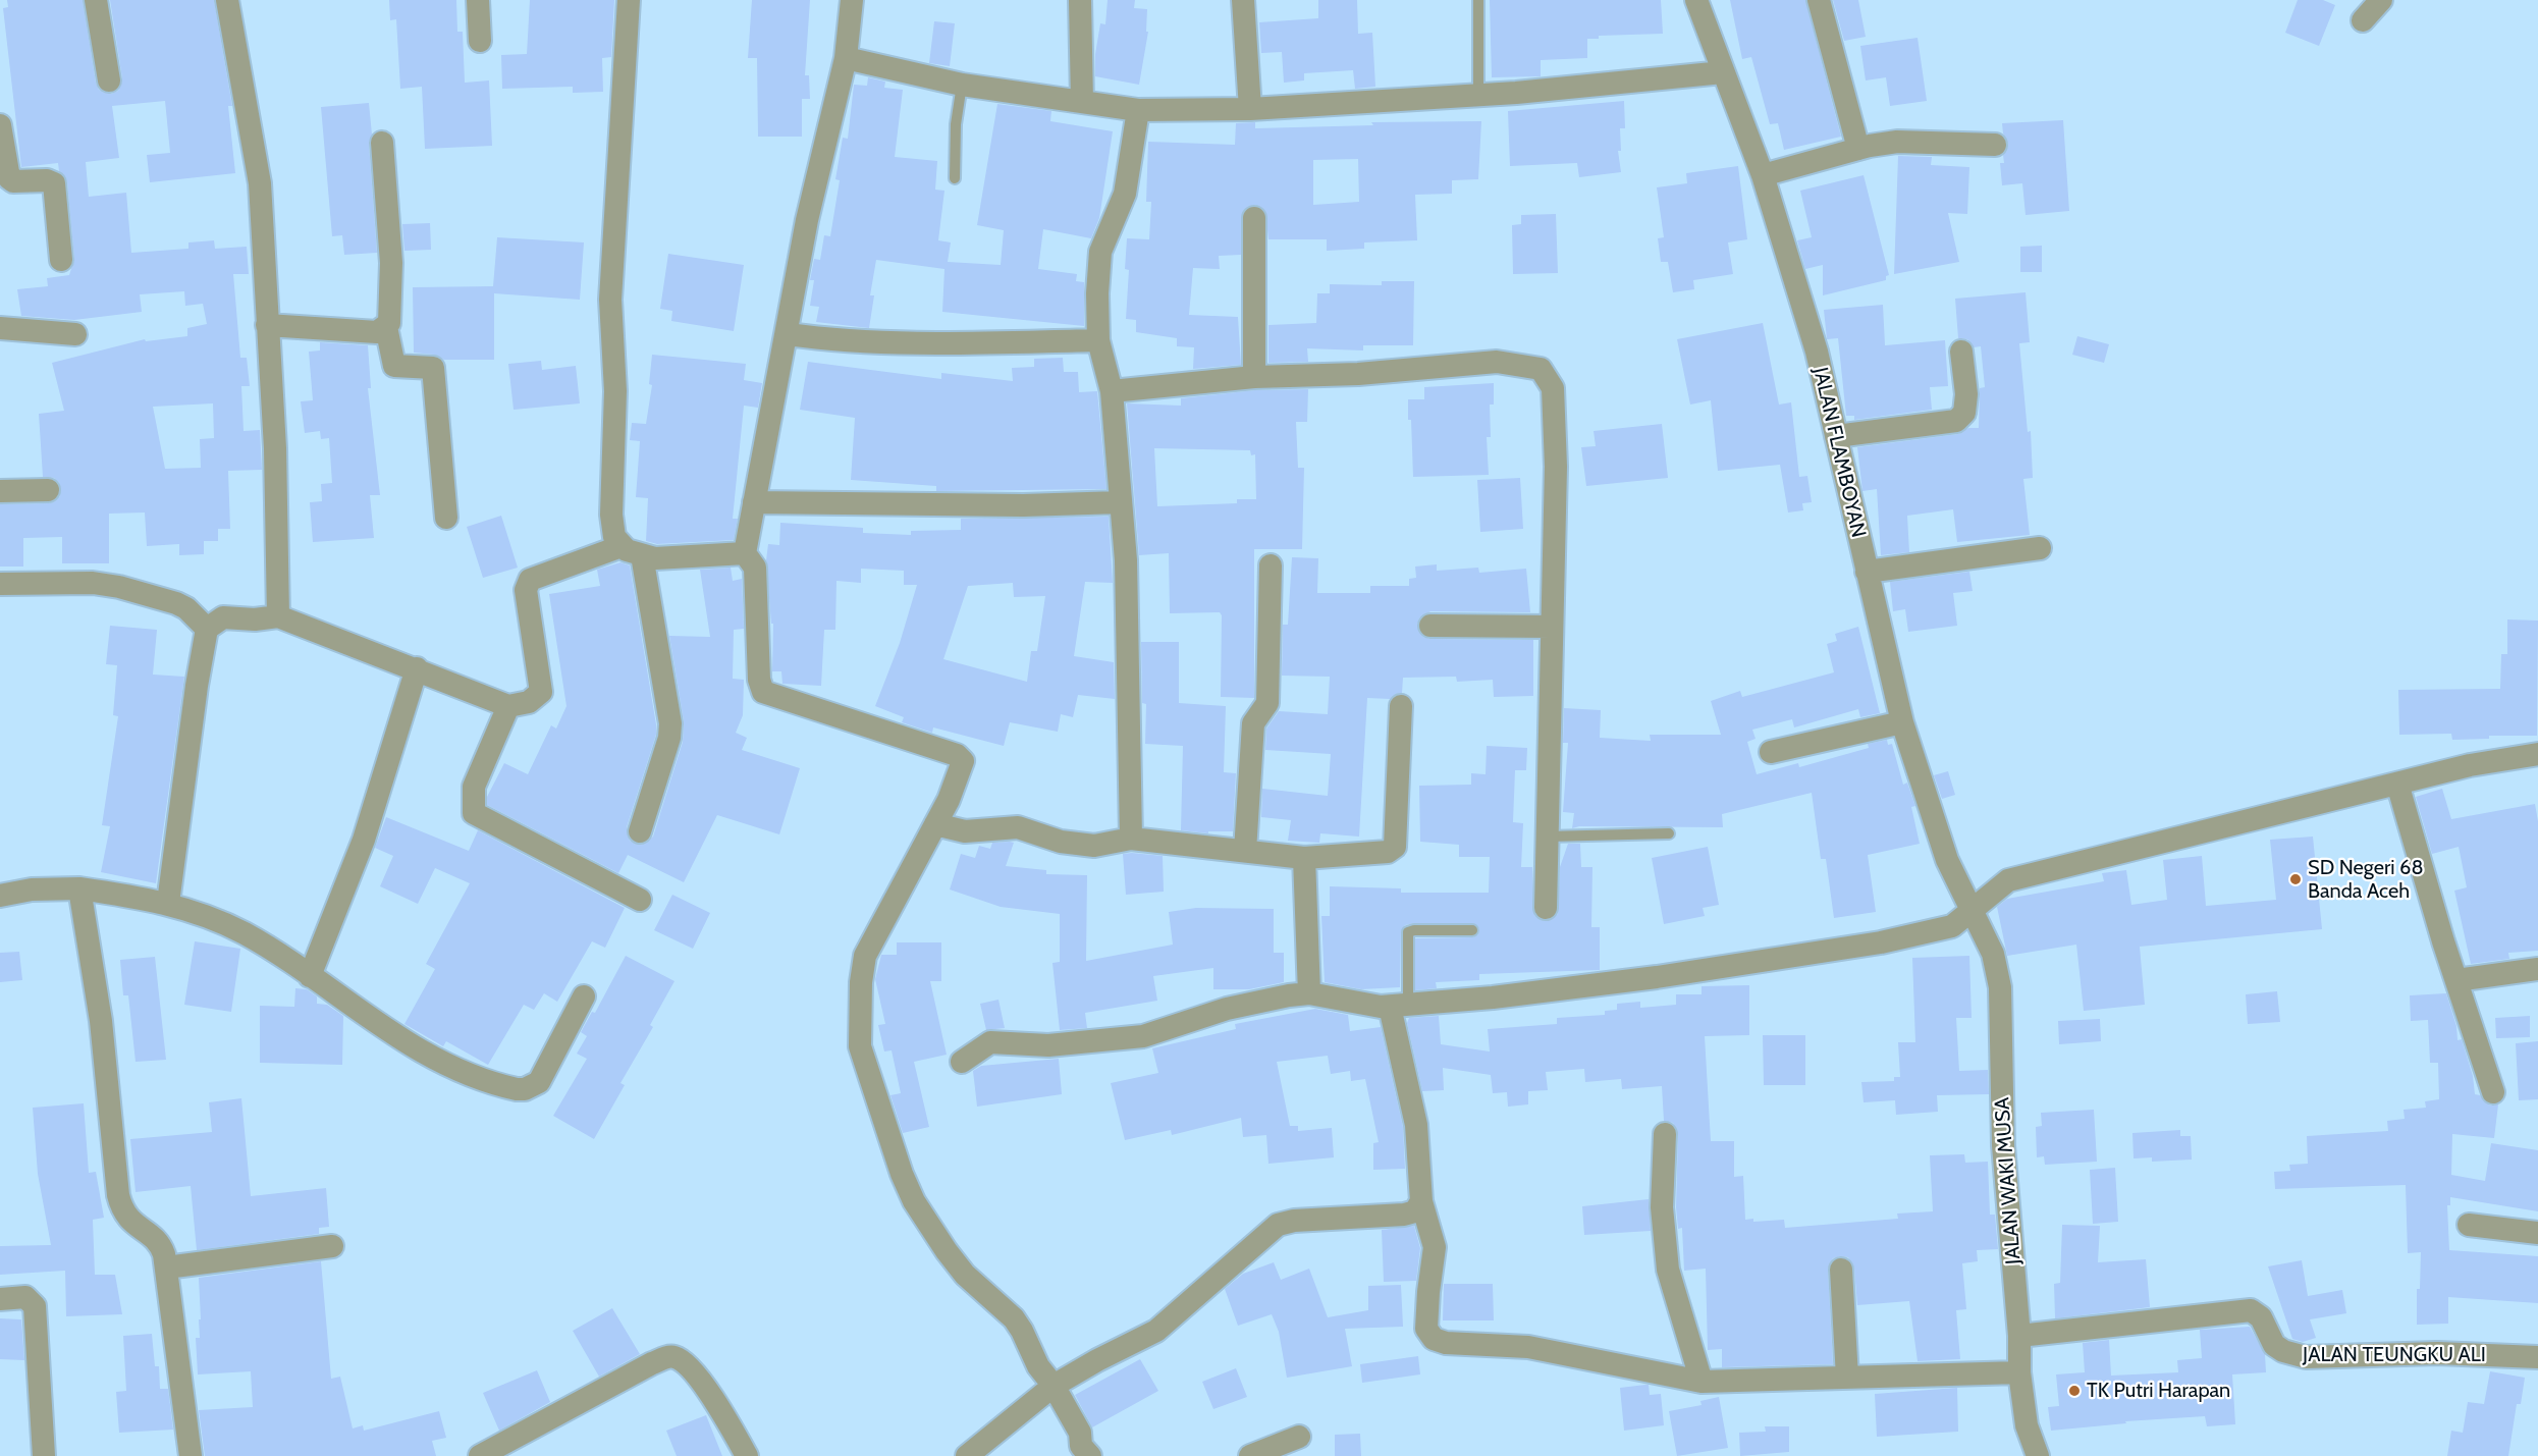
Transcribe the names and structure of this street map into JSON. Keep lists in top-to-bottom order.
{
  "streets": {
    "street": ["JALAN FLAMBOYAN", "JALAN WAKI MUSA", "JALAN TEUNGKU ALI"]
  },
  "crossings": [
    ["JALAN FLAMBOYAN", "JALAN WAKI MUSA"],
    ["JALAN WAKI MUSA", "JALAN TEUNGKU ALI"]
  ],
  "places": ["SD Negeri 68 Banda Aceh", "TK Putri Harapan"]
}
